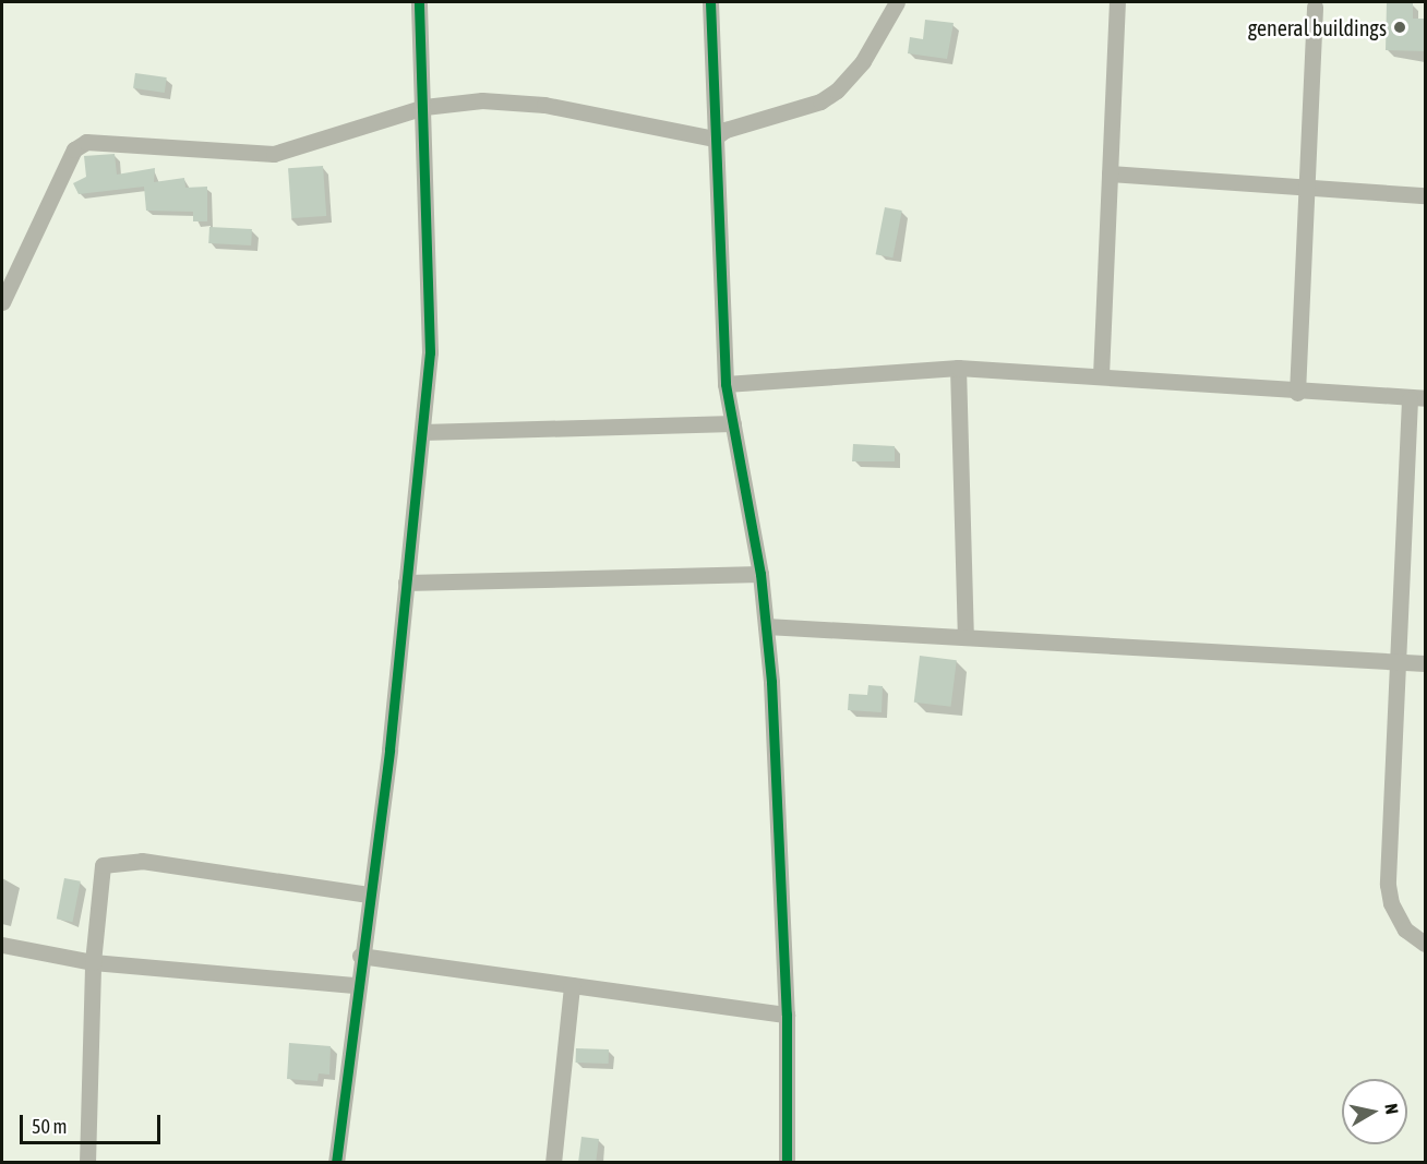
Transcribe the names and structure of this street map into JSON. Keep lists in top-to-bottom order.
{
  "places": ["general buildings"],
  "scale_bar": "50 m",
  "north": "right"
}
